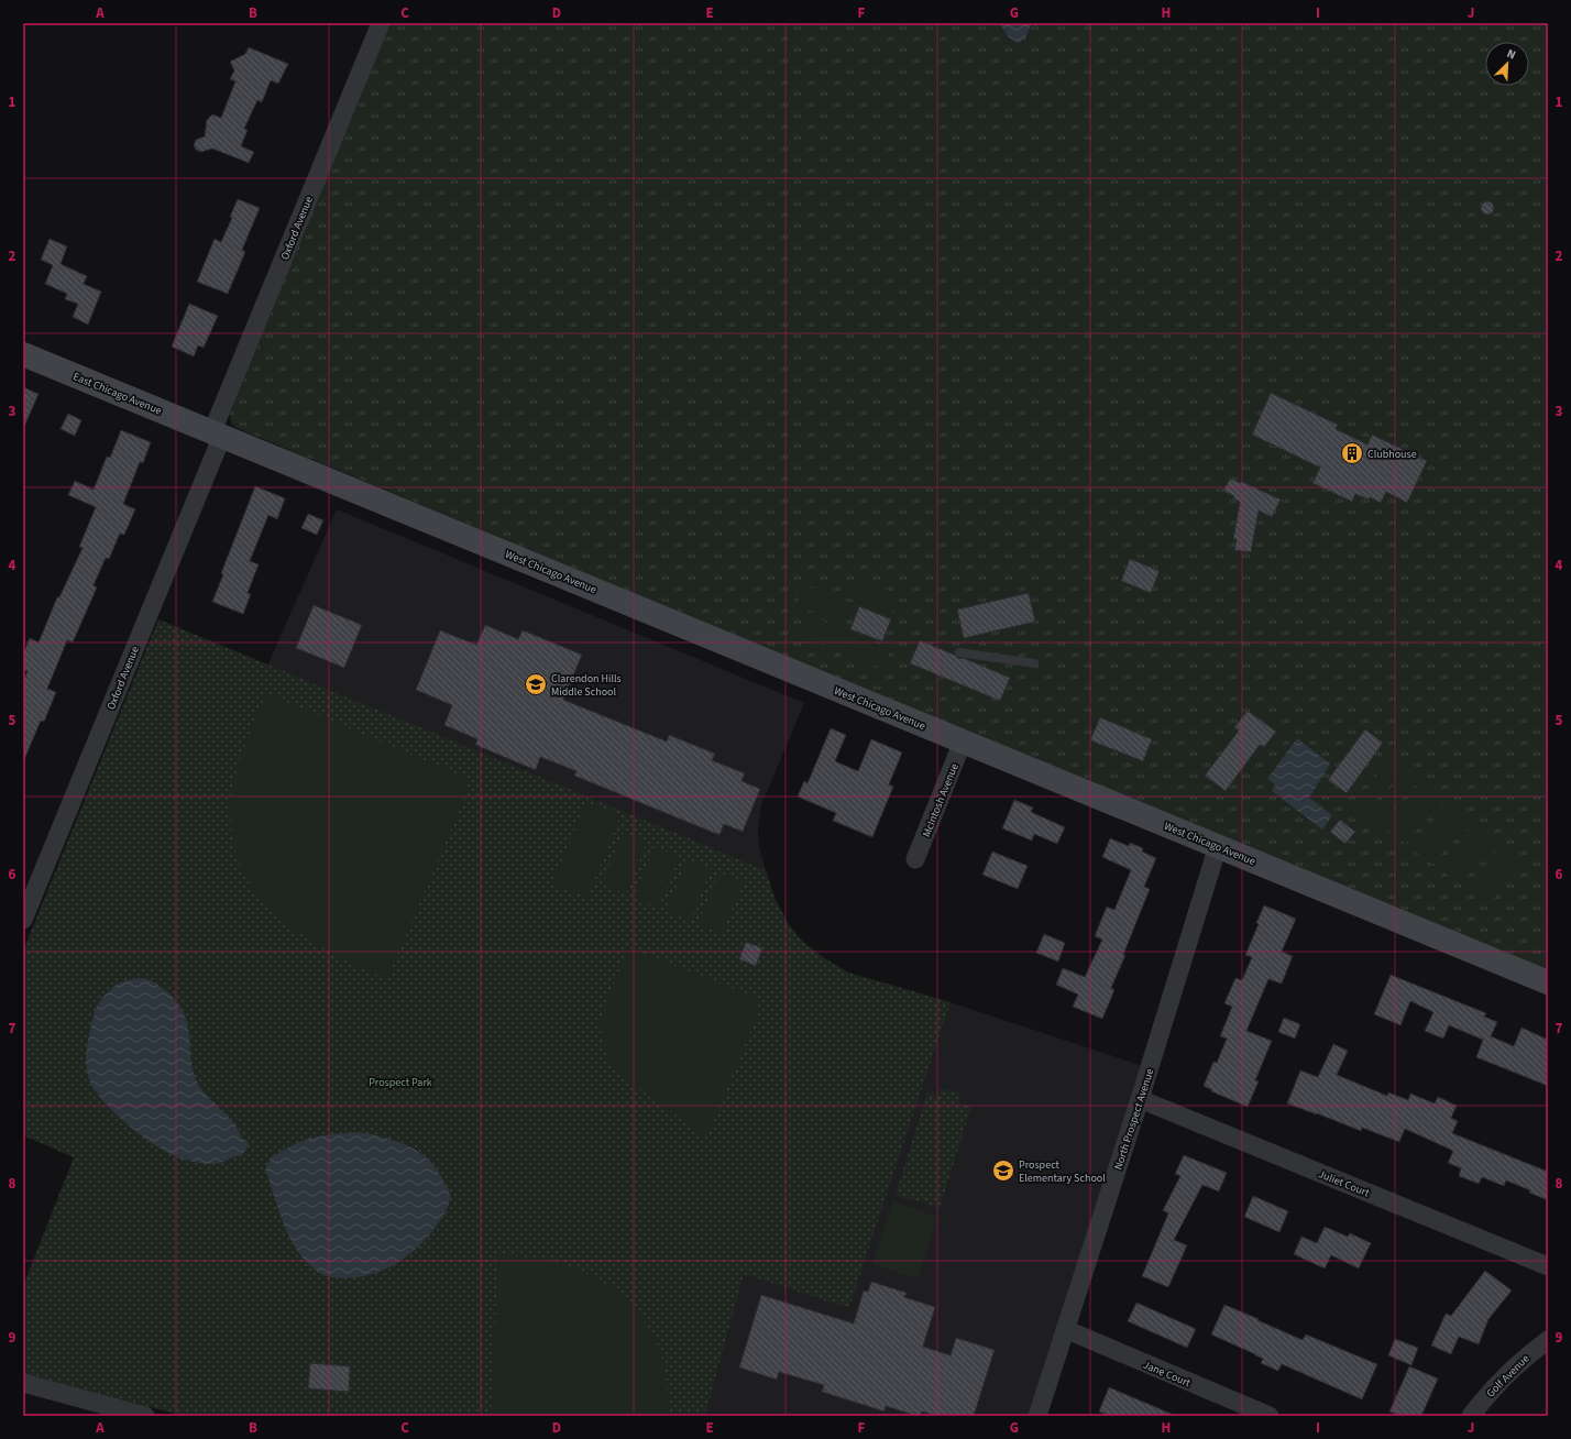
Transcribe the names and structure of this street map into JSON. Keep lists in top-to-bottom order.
{
  "streets": {
    "main road": ["East Chicago Avenue", "West Chicago Avenue"],
    "street": [
      "Oxford Avenue",
      "McIntosh Avenue",
      "North Prospect Avenue",
      "Juliet Court",
      "Jane Court",
      "Golf Avenue"
    ]
  },
  "crossings": [
    ["Oxford Avenue", "East Chicago Avenue"],
    ["Oxford Avenue", "West Chicago Avenue"],
    ["East Chicago Avenue", "West Chicago Avenue"],
    ["West Chicago Avenue", "McIntosh Avenue"],
    ["West Chicago Avenue", "North Prospect Avenue"],
    ["North Prospect Avenue", "Juliet Court"],
    ["North Prospect Avenue", "Jane Court"]
  ],
  "parks": ["Prospect Park"],
  "places": {
    "building": ["Clubhouse"],
    "school or university": ["Clarendon Hills Middle School", "Prospect Elementary School"]
  },
  "north": "top right",
  "grid": {
    "columns": [
      "A",
      "B",
      "C",
      "D",
      "E",
      "F",
      "G",
      "H",
      "I",
      "J"
    ],
    "rows": [
      "1",
      "2",
      "3",
      "4",
      "5",
      "6",
      "7",
      "8",
      "9"
    ]
  }
}
